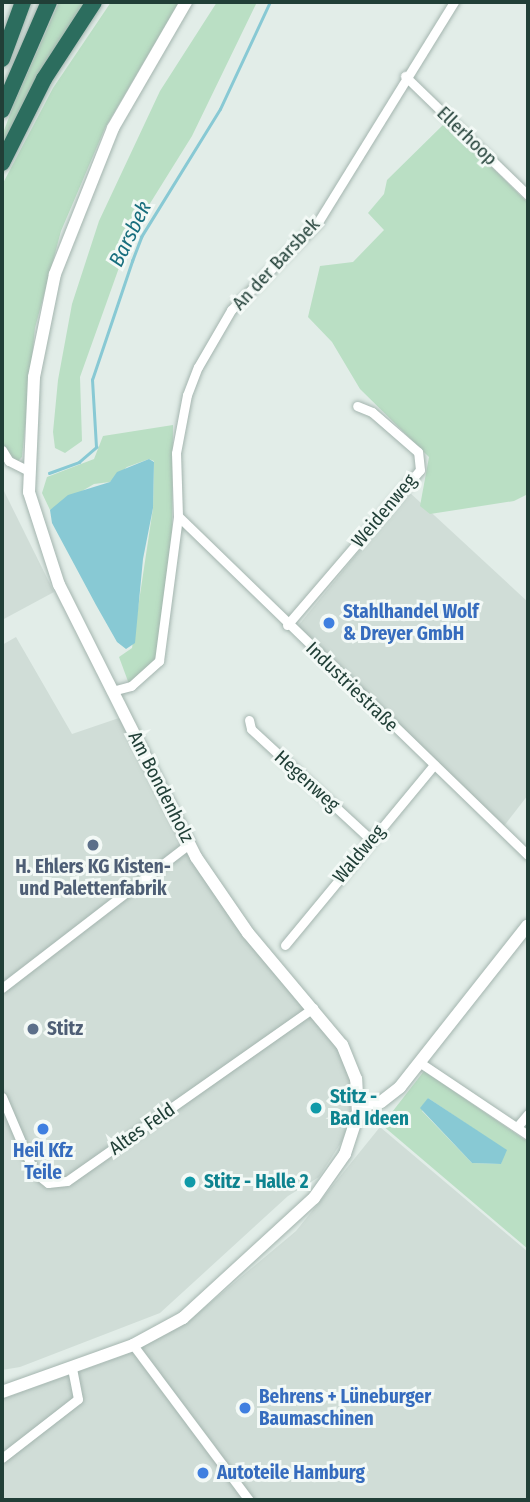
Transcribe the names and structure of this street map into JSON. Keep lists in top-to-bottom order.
{
  "streets": {
    "main road": ["Am Bondenholz"],
    "street": [
      "Ellerhoop",
      "An der Barsbek",
      "Weidenweg",
      "Industriestraße",
      "Hegenweg",
      "Waldweg",
      "Altes Feld"
    ]
  },
  "crossings": [
    ["Ellerhoop", "An der Barsbek"],
    ["An der Barsbek", "Industriestraße"],
    ["An der Barsbek", "Am Bondenholz"],
    ["Weidenweg", "Industriestraße"],
    ["Industriestraße", "Waldweg"],
    ["Hegenweg", "Waldweg"],
    ["Am Bondenholz", "Altes Feld"]
  ],
  "water": ["Barsbek"],
  "places": [
    "Stahlhandel Wolf & Dreyer GmbH",
    "H. Ehlers KG Kisten- und Palettenfabrik",
    "Stitz",
    "Stitz - Bad Ideen",
    "Heil Kfz Teile",
    "Stitz - Halle 2",
    "Behrens + Lüneburger Baumaschinen",
    "Autoteile Hamburg"
  ]
}
